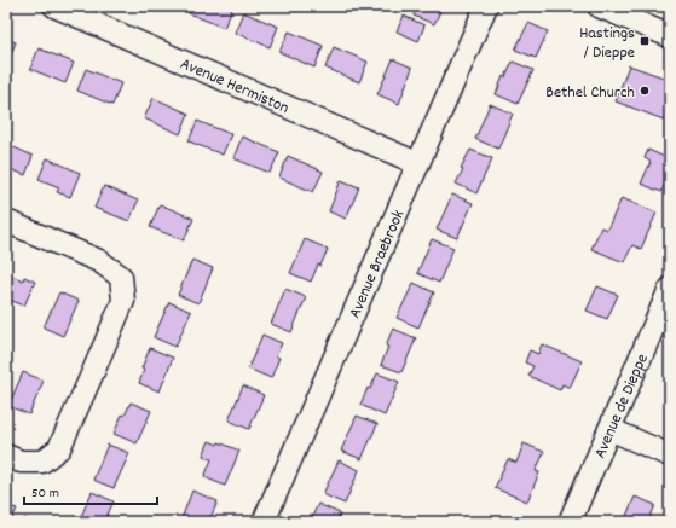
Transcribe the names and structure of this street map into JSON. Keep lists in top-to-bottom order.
{
  "streets": {
    "street": ["Avenue Hermiston", "Avenue Braebrook", "Avenue de Dieppe"]
  },
  "crossings": [
    ["Avenue Hermiston", "Avenue Braebrook"]
  ],
  "places": {
    "transit": ["Hastings / Dieppe"],
    "other": ["Bethel Church"]
  },
  "scale_bar": "50 m"
}
